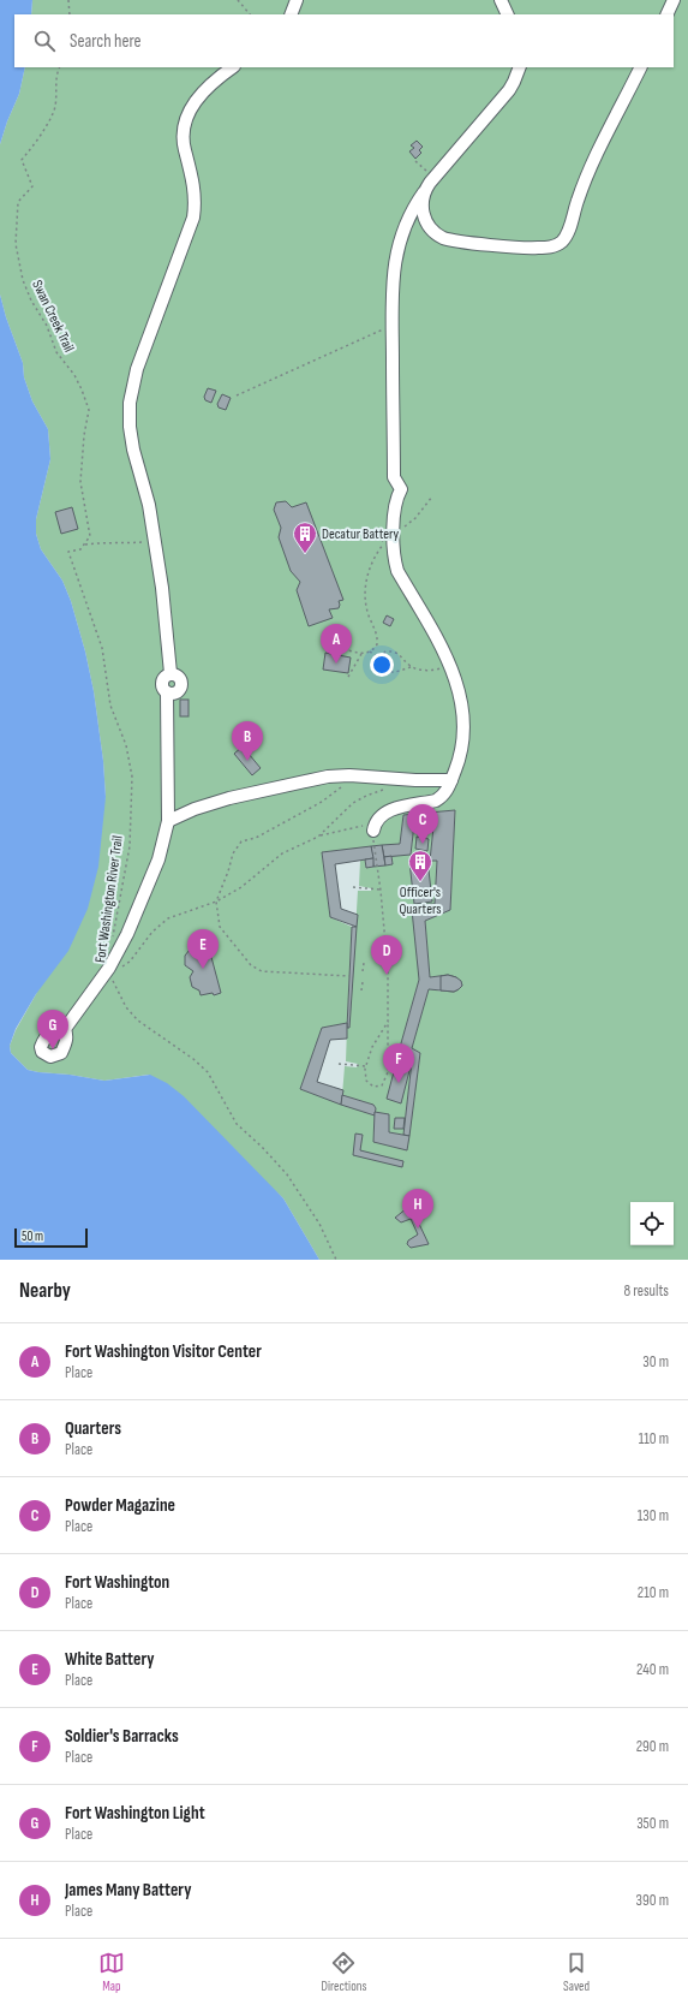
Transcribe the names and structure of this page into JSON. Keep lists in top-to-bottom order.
{
  "streets": {
    "path": ["Swan Creek Trail", "Fort Washington River Trail"]
  },
  "crossings": [
    ["Swan Creek Trail", "Fort Washington River Trail"]
  ],
  "places": {
    "building": ["Decatur Battery", "Officer's Quarters"]
  },
  "scale_bar": "50 m",
  "page": {
    "search": "Search here",
    "pins": [
      "A",
      "B",
      "C",
      "E",
      "D",
      "G",
      "F",
      "H"
    ],
    "scale": "50 m",
    "heading": ["Nearby", "8 results"],
    "list": [
      {
        "mark": "A",
        "name": "Fort Washington Visitor Center",
        "note": "Place",
        "value": "30 m"
      },
      {
        "mark": "B",
        "name": "Quarters",
        "note": "Place",
        "value": "110 m"
      },
      {
        "mark": "C",
        "name": "Powder Magazine",
        "note": "Place",
        "value": "130 m"
      },
      {
        "mark": "D",
        "name": "Fort Washington",
        "note": "Place",
        "value": "210 m"
      },
      {
        "mark": "E",
        "name": "White Battery",
        "note": "Place",
        "value": "240 m"
      },
      {
        "mark": "F",
        "name": "Soldier's Barracks",
        "note": "Place",
        "value": "290 m"
      },
      {
        "mark": "G",
        "name": "Fort Washington Light",
        "note": "Place",
        "value": "350 m"
      },
      {
        "mark": "H",
        "name": "James Many Battery",
        "note": "Place",
        "value": "390 m"
      }
    ],
    "nav": ["Map", "Directions", "Saved"]
  }
}
